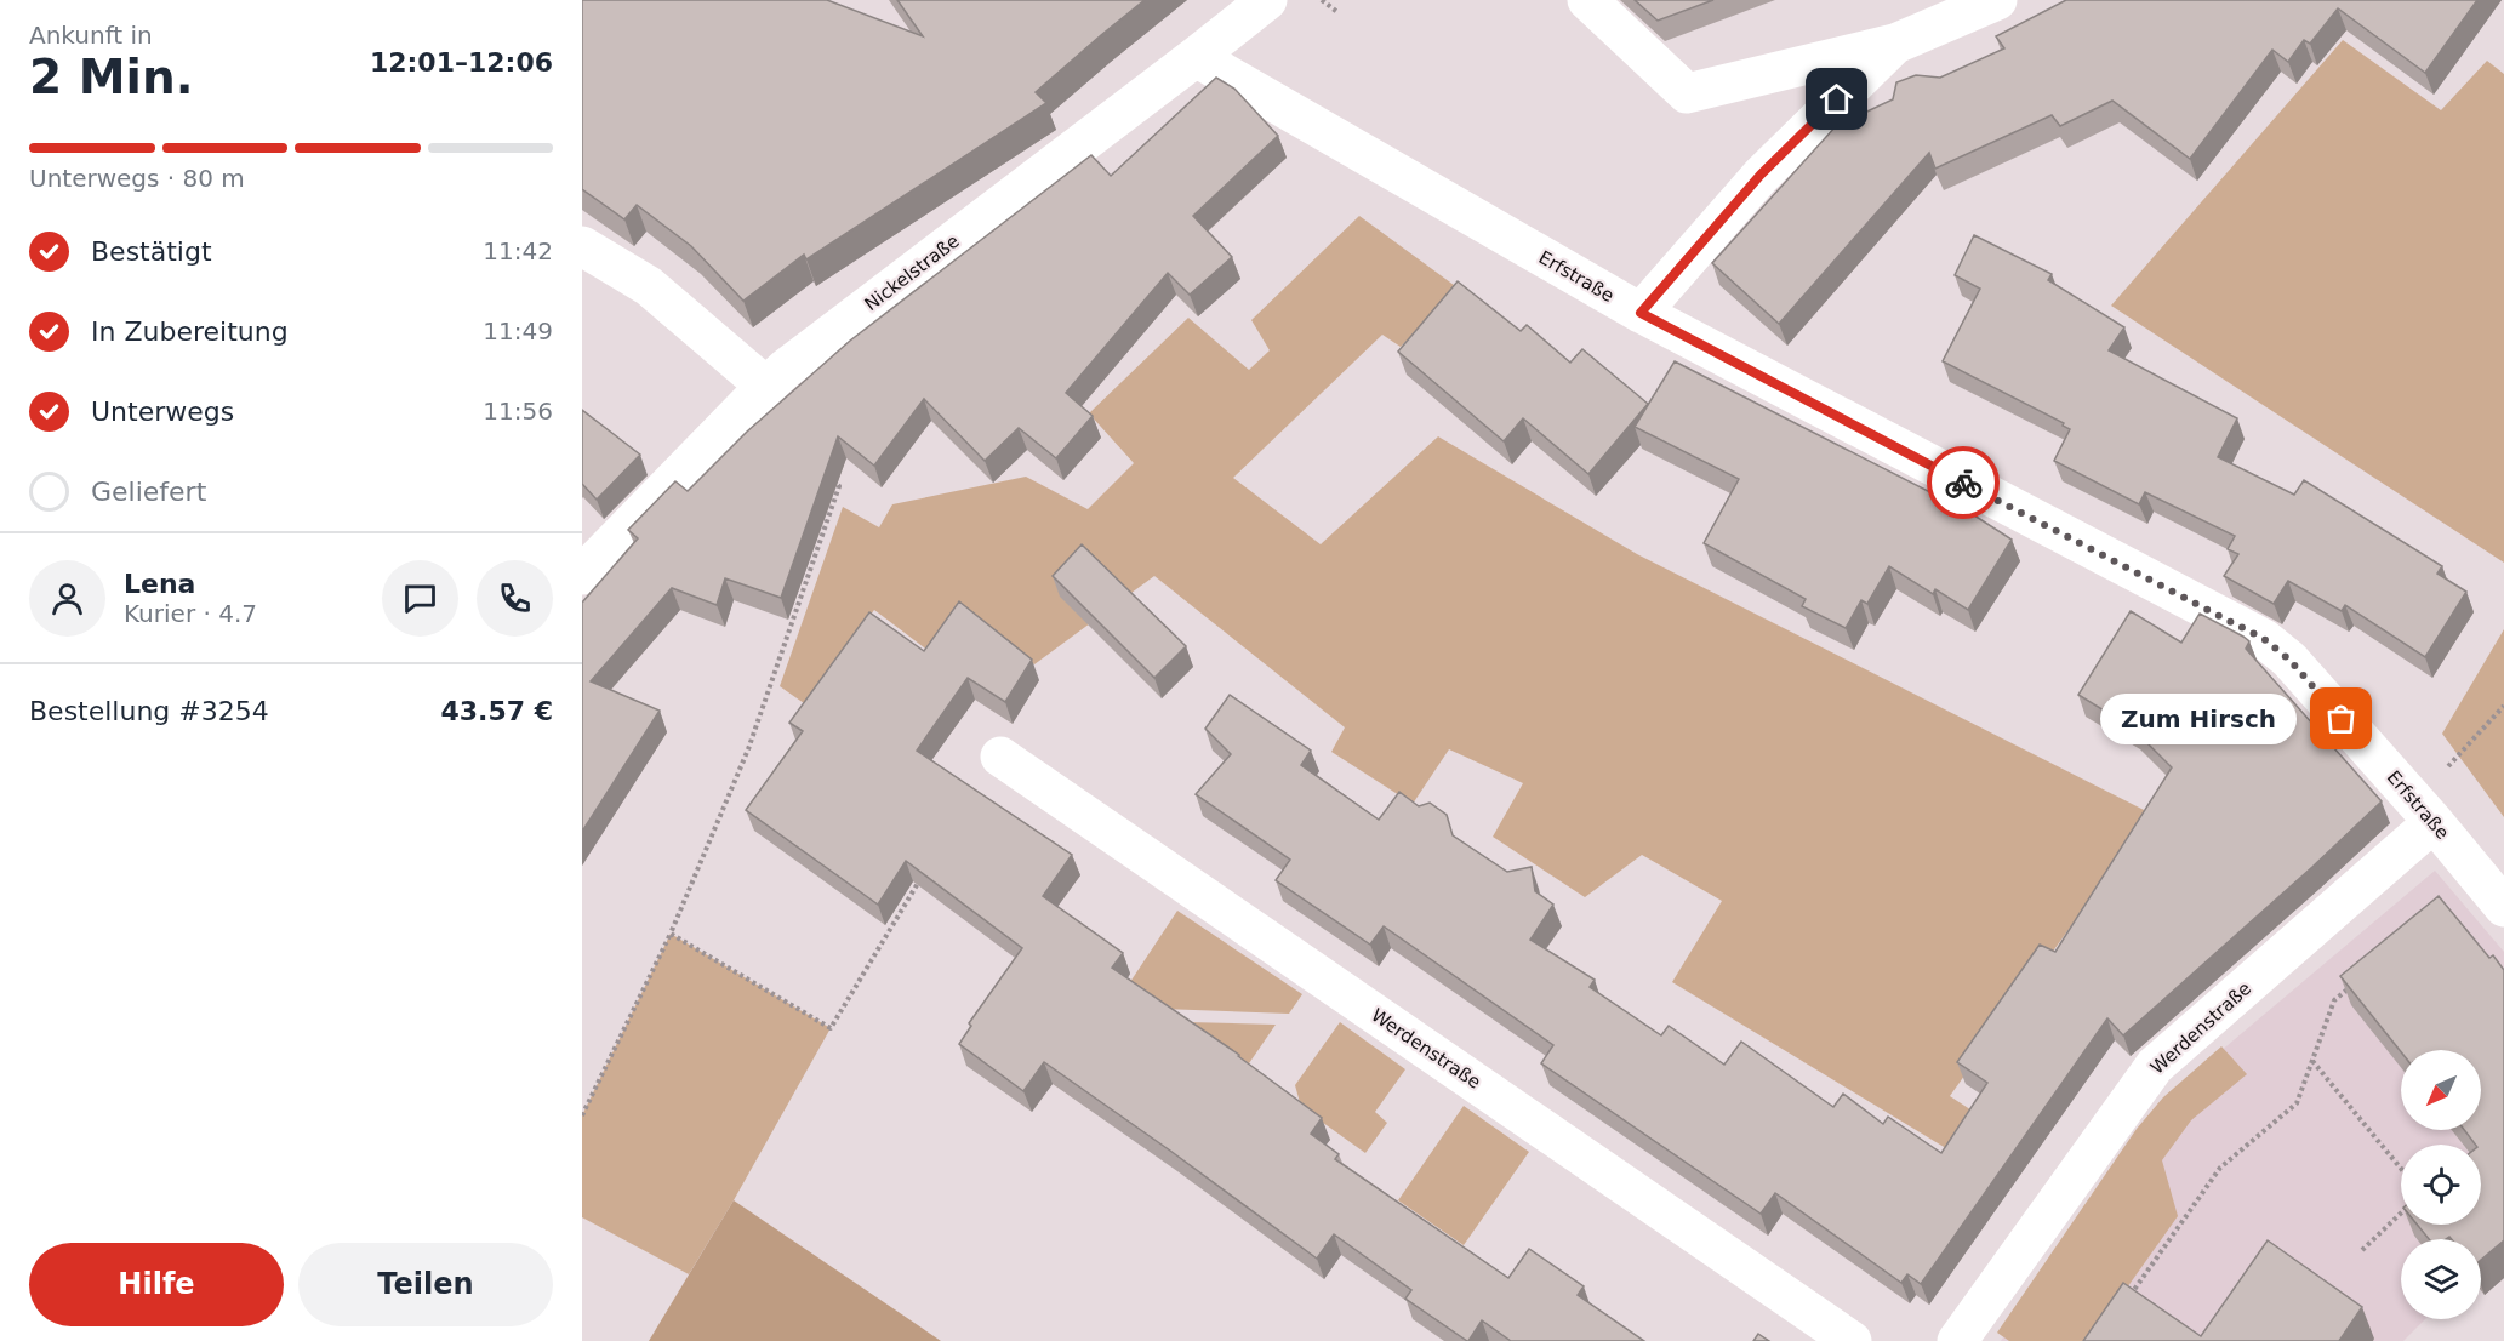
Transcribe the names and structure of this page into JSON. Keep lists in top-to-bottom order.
{
  "streets": {
    "street": ["Nickelstraße", "Erfstraße", "Werdenstraße"]
  },
  "crossings": [
    ["Nickelstraße", "Erfstraße"],
    ["Erfstraße", "Werdenstraße"]
  ],
  "places": ["Zum Hirsch"],
  "north": "bottom left",
  "page": {
    "heading": ["2 Min.", "Ankunft in", "12:01–12:06"],
    "panel": [
      "Lena",
      "Kurier · 4.7",
      "Bestellung #3254",
      "43.57 €"
    ],
    "bar": "Unterwegs · 80 m",
    "list": [
      ["Bestätigt", "11:42"],
      ["In Zubereitung", "11:49"],
      ["Unterwegs", "11:56"],
      "Geliefert"
    ],
    "bubble": "Zum Hirsch",
    "buttons": ["Hilfe", "Teilen"]
  }
}
